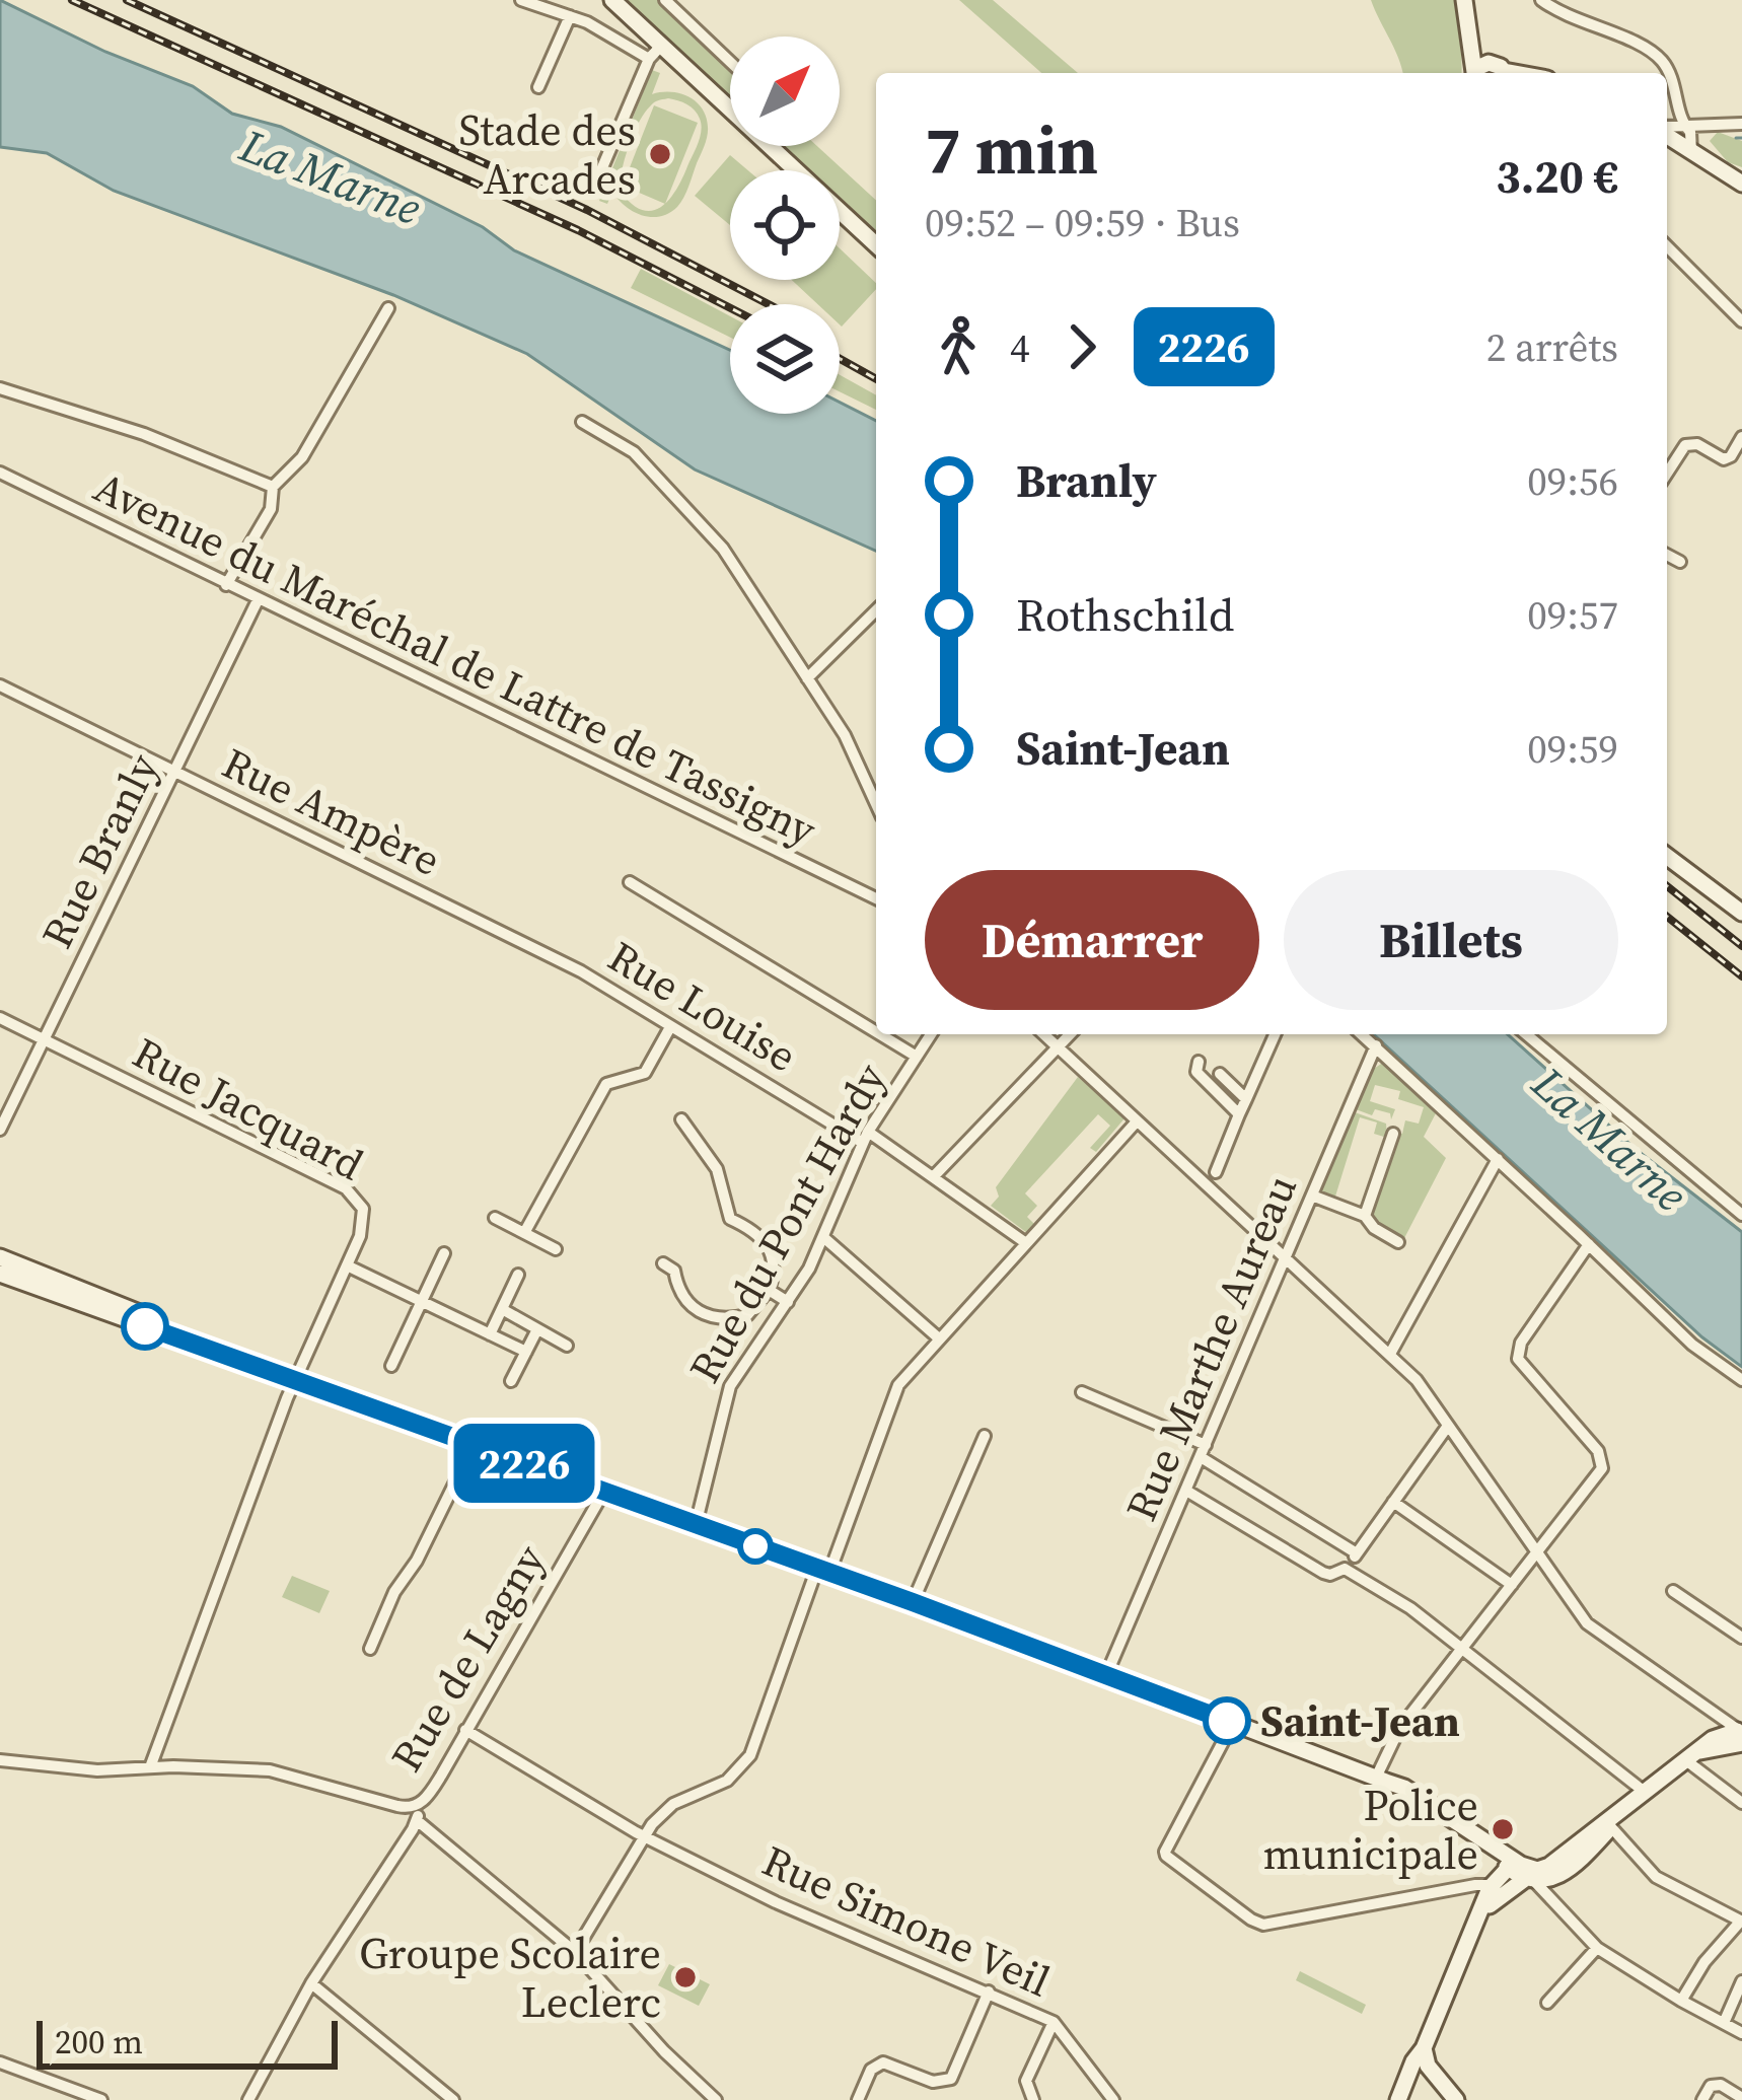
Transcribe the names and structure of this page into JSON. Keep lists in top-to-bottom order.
{
  "streets": {
    "street": [
      "Avenue du Maréchal de Lattre de Tassigny",
      "Rue Ampère",
      "Rue Branly",
      "Rue Louise",
      "Rue Jacquard",
      "Rue du Pont Hardy",
      "Rue Marthe Aureau",
      "Rue de Lagny",
      "Rue Simone Veil"
    ]
  },
  "crossings": [
    ["Avenue du Maréchal de Lattre de Tassigny", "Rue Branly"],
    ["Rue Ampère", "Rue Branly"],
    ["Rue Ampère", "Rue Louise"],
    ["Rue Branly", "Rue Jacquard"],
    ["Rue Louise", "Rue du Pont Hardy"],
    ["Rue Jacquard", "Rue de Lagny"],
    ["Rue de Lagny", "Rue Simone Veil"]
  ],
  "water": ["La Marne"],
  "places": [
    "Stade des Arcades",
    "Saint-Jean",
    "Police municipale",
    "Groupe Scolaire Leclerc"
  ],
  "lines": ["bus line 2226"],
  "scale_bar": "200 m",
  "north": "top right",
  "page": {
    "on_map": "2226",
    "heading": ["7 min", "09:52 – 09:59 · Bus", "3.20 €"],
    "legs": ["4", "2226", "2 arrêts"],
    "list": [
      {
        "name": "Branly",
        "value": "09:56"
      },
      {
        "name": "Rothschild",
        "value": "09:57"
      },
      {
        "name": "Saint-Jean",
        "value": "09:59"
      }
    ],
    "buttons": ["Démarrer", "Billets"],
    "scale": "200 m"
  }
}
